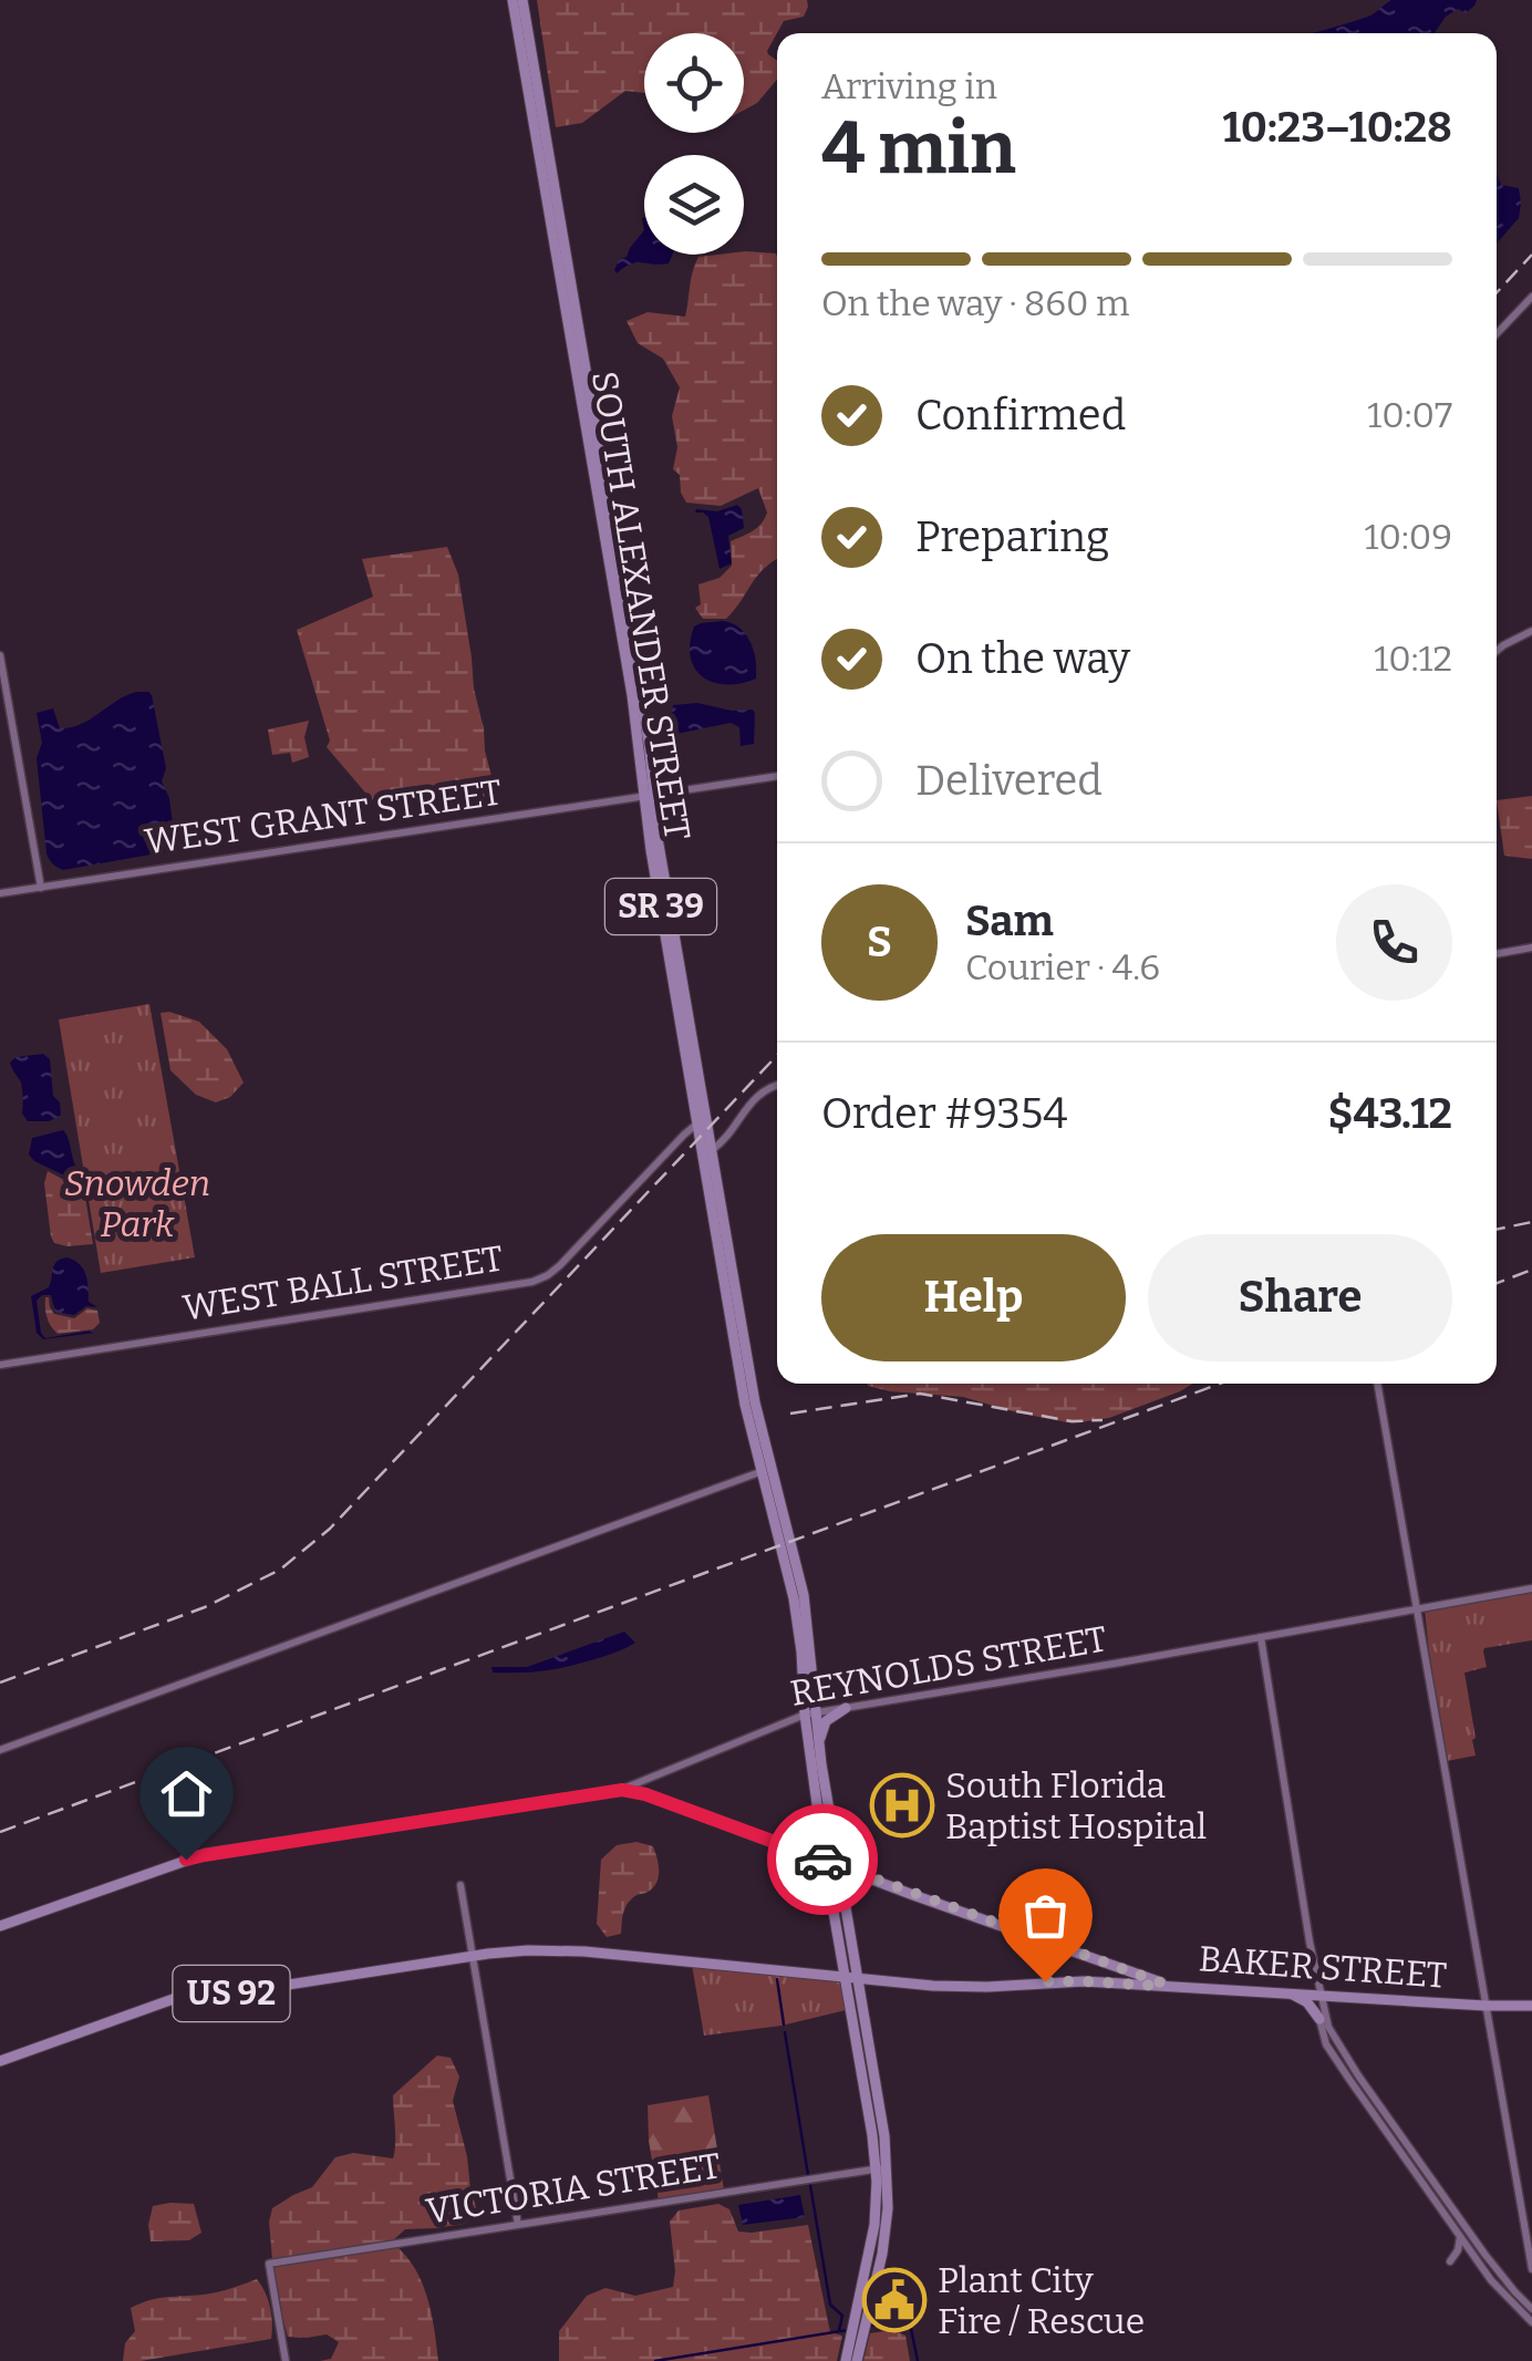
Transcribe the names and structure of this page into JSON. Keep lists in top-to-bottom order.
{
  "streets": {
    "main road": [
      "SOUTH ALEXANDER STREET",
      "SR 39",
      "REYNOLDS STREET",
      "BAKER STREET",
      "US 92"
    ],
    "street": ["WEST GRANT STREET", "WEST BALL STREET", "VICTORIA STREET"]
  },
  "crossings": [
    ["SOUTH ALEXANDER STREET", "WEST GRANT STREET"],
    ["SOUTH ALEXANDER STREET", "SR 39"],
    ["SOUTH ALEXANDER STREET", "WEST BALL STREET"],
    ["SOUTH ALEXANDER STREET", "REYNOLDS STREET"],
    ["SR 39", "REYNOLDS STREET"],
    ["SR 39", "BAKER STREET"],
    ["SR 39", "US 92"],
    ["SR 39", "VICTORIA STREET"],
    ["REYNOLDS STREET", "US 92"],
    ["BAKER STREET", "US 92"]
  ],
  "parks": ["Snowden Park"],
  "places": {
    "hospital": ["South Florida Baptist Hospital"],
    "public building": ["Plant City Fire / Rescue"]
  },
  "page": {
    "heading": ["4 min", "Arriving in", "10:23–10:28"],
    "panel": [
      "Sam",
      "Courier · 4.6",
      "Order #9354",
      "$43.12"
    ],
    "bar": "On the way · 860 m",
    "list": [
      ["Confirmed", "10:07"],
      ["Preparing", "10:09"],
      ["On the way", "10:12"],
      "Delivered"
    ],
    "round": "S",
    "buttons": ["Help", "Share"]
  }
}
